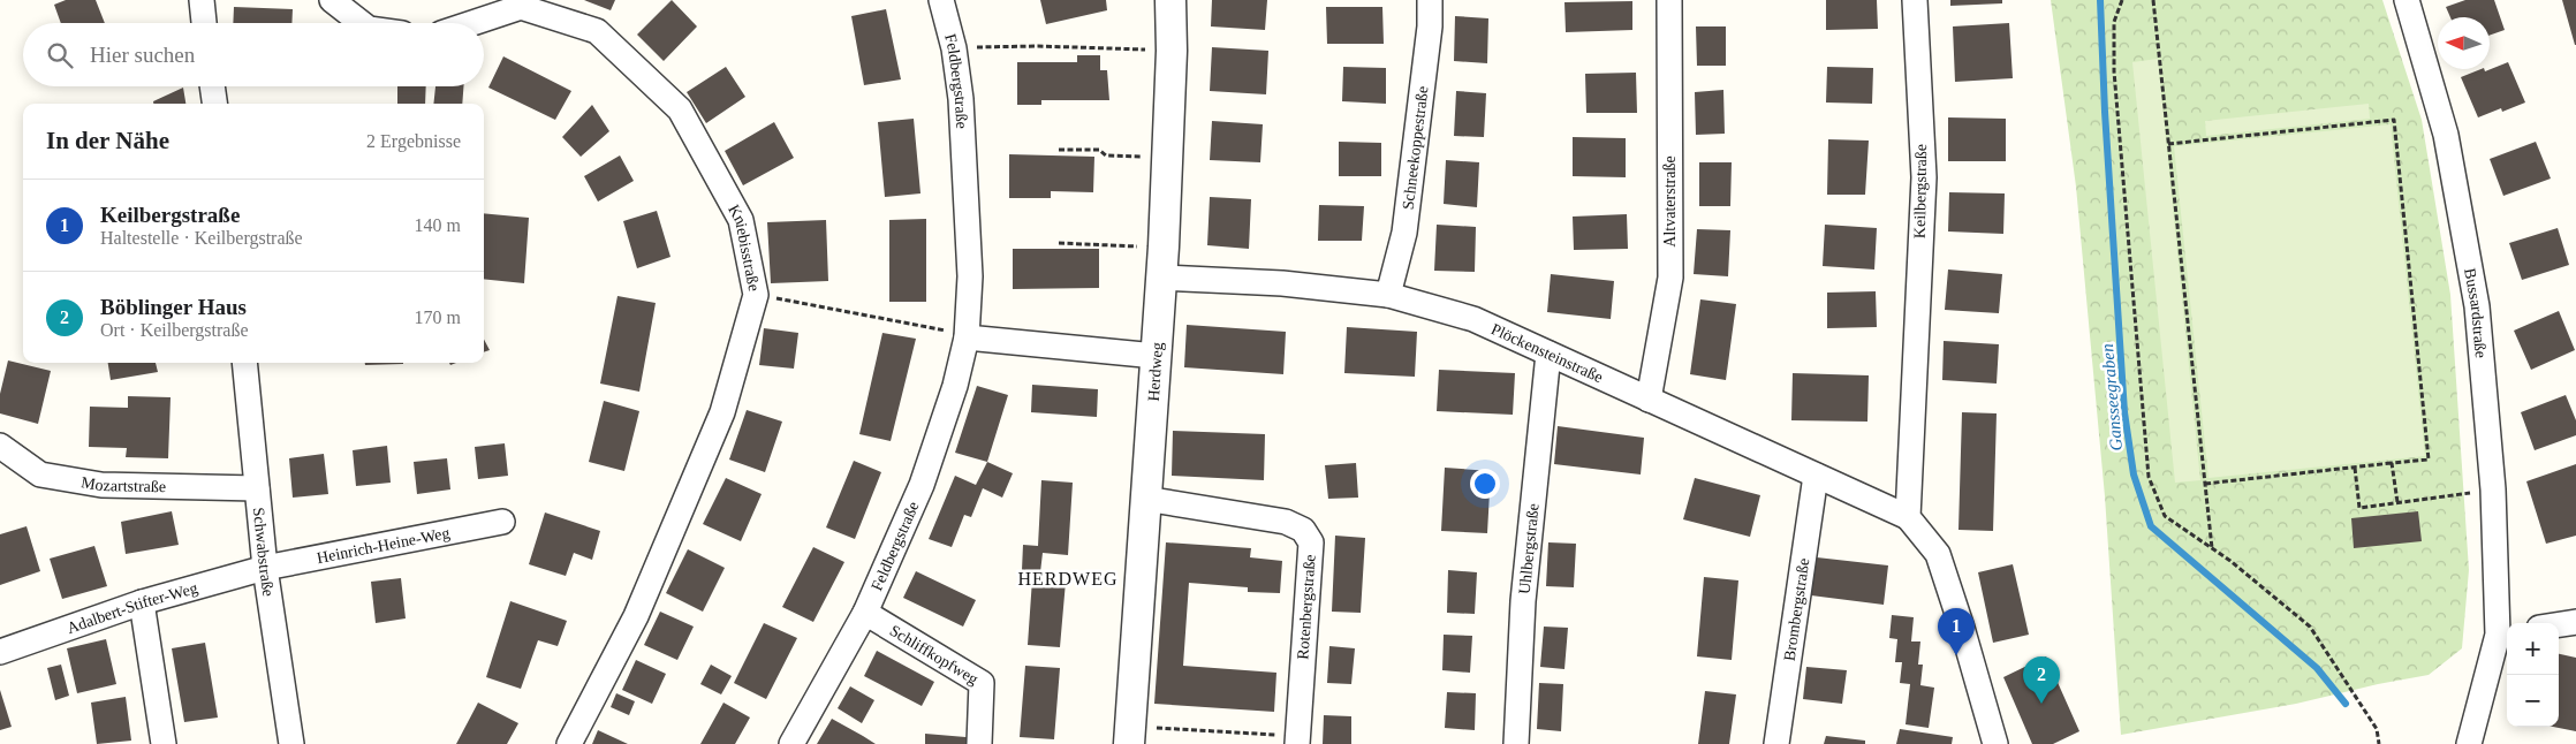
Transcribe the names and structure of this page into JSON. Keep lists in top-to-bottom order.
{
  "streets": {
    "street": [
      "Feldbergstraße",
      "Schneekoppestraße",
      "Keilbergstraße",
      "Altvaterstraße",
      "Kniebisstraße",
      "Bussardstraße",
      "Plöckensteinstraße",
      "Herdweg",
      "Mozartstraße",
      "Heinrich-Heine-Weg",
      "Uhlbergstraße",
      "Schwabstraße",
      "Rotenbergstraße",
      "Adalbert-Stifter-Weg",
      "Brombergstraße",
      "Schliffkopfweg"
    ]
  },
  "crossings": [
    ["Feldbergstraße", "Schliffkopfweg"],
    ["Schneekoppestraße", "Plöckensteinstraße"],
    ["Keilbergstraße", "Plöckensteinstraße"],
    ["Altvaterstraße", "Plöckensteinstraße"],
    ["Plöckensteinstraße", "Herdweg"],
    ["Plöckensteinstraße", "Uhlbergstraße"],
    ["Plöckensteinstraße", "Brombergstraße"],
    ["Herdweg", "Rotenbergstraße"],
    ["Mozartstraße", "Schwabstraße"],
    ["Heinrich-Heine-Weg", "Schwabstraße"],
    ["Heinrich-Heine-Weg", "Adalbert-Stifter-Weg"],
    ["Schwabstraße", "Adalbert-Stifter-Weg"]
  ],
  "districts": ["HERDWEG"],
  "water": ["Gansseegraben"],
  "north": "left",
  "page": {
    "search": "Hier suchen",
    "heading": ["In der Nähe", "2 Ergebnisse"],
    "list": [
      {
        "mark": "1",
        "name": "Keilbergstraße",
        "note": "Haltestelle · Keilbergstraße",
        "value": "140 m"
      },
      {
        "mark": "2",
        "name": "Böblinger Haus",
        "note": "Ort · Keilbergstraße",
        "value": "170 m"
      }
    ],
    "pins": ["1", "2"],
    "map_buttons": ["+", "−"]
  }
}
